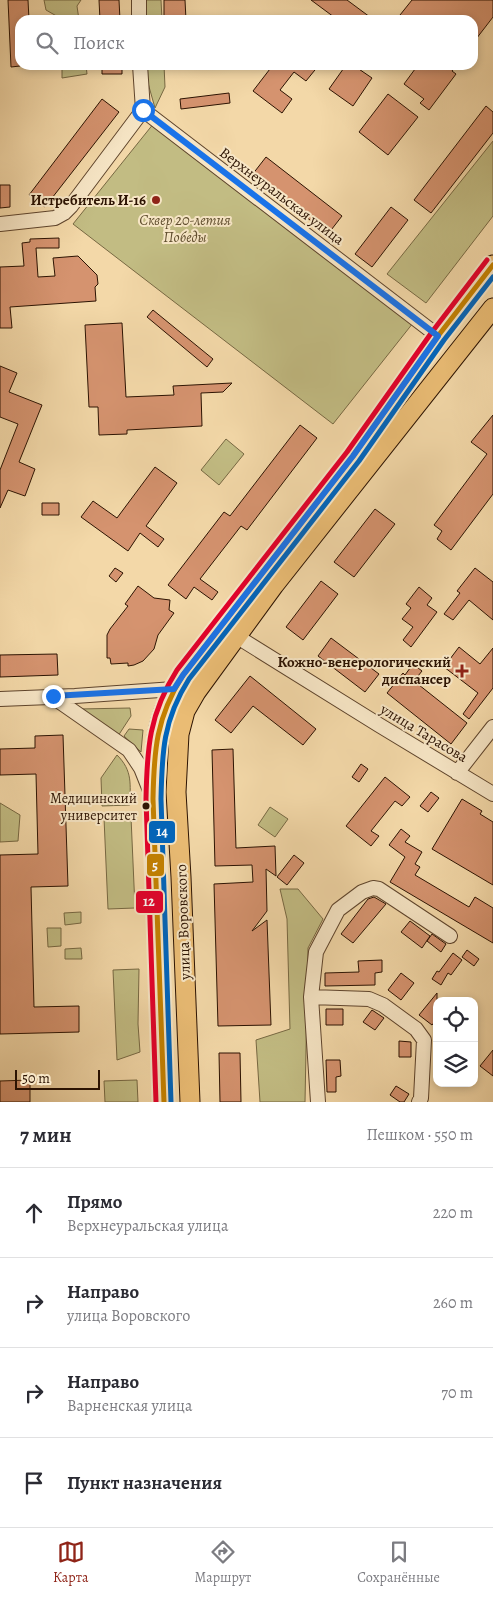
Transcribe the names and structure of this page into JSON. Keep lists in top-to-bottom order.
{
  "streets": {
    "main road": ["улица Воровского"],
    "street": ["Верхнеуральская улица", "улица Тарасова"]
  },
  "crossings": [
    ["Верхнеуральская улица", "улица Воровского"],
    ["улица Тарасова", "улица Воровского"]
  ],
  "parks": ["Сквер 20-летия Победы"],
  "places": {
    "other": ["Истребитель И-16", "Медицинский университет"],
    "health": ["Кожно-венерологический диспансер"]
  },
  "lines": ["transit line 12", "transit line 5", "transit line 14"],
  "scale_bar": "50 m",
  "page": {
    "search": "Поиск",
    "scale": "50 m",
    "heading": ["7 мин", "Пешком · 550 m"],
    "list": [
      ["Прямо", "Верхнеуральская улица", "220 m"],
      ["Направо", "улица Воровского", "260 m"],
      ["Направо", "Варненская улица", "70 m"],
      "Пункт назначения"
    ],
    "nav": ["Карта", "Маршрут", "Сохранённые"]
  }
}
